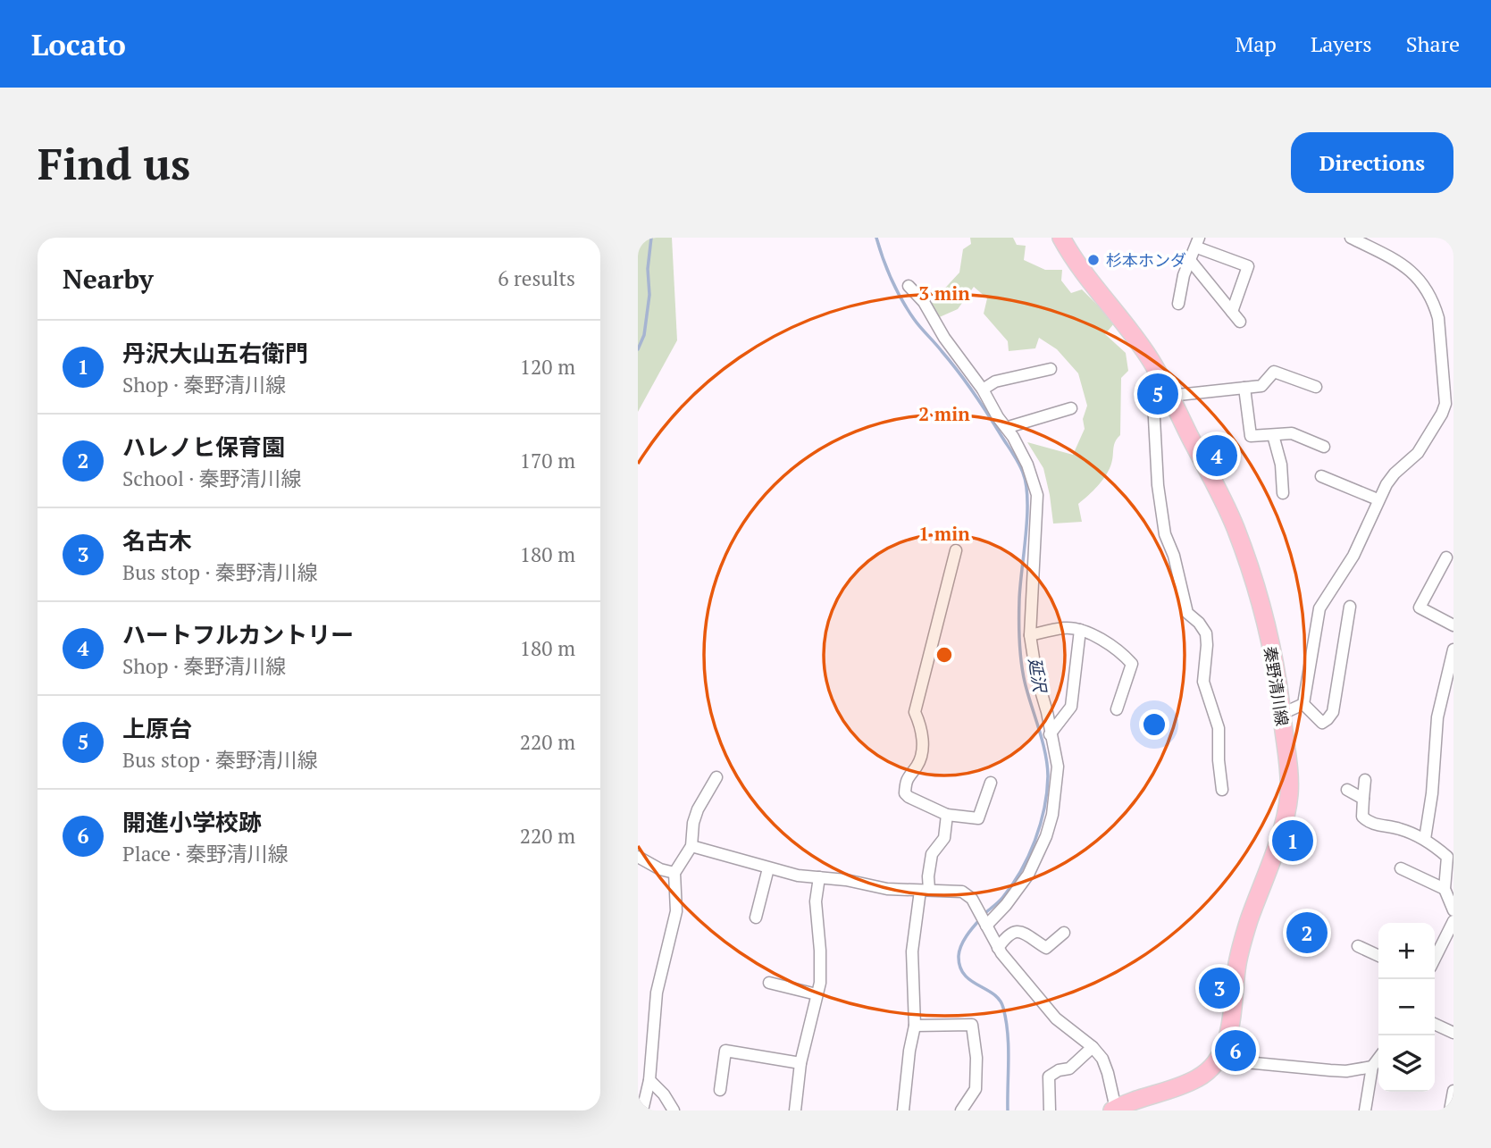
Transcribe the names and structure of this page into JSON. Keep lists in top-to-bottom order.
{
  "streets": {
    "main road": ["秦野清川線"]
  },
  "water": ["延沢"],
  "places": ["杉本ホンダ"],
  "page": {
    "header": "Locato",
    "nav": ["Map", "Layers", "Share"],
    "buttons": "Directions",
    "title": "Find us",
    "heading": ["Nearby", "6 results"],
    "list": [
      {
        "mark": "1",
        "name": "丹沢大山五右衛門",
        "note": "Shop · 秦野清川線",
        "value": "120 m"
      },
      {
        "mark": "2",
        "name": "ハレノヒ保育園",
        "note": "School · 秦野清川線",
        "value": "170 m"
      },
      {
        "mark": "3",
        "name": "名古木",
        "note": "Bus stop · 秦野清川線",
        "value": "180 m"
      },
      {
        "mark": "4",
        "name": "ハートフルカントリー",
        "note": "Shop · 秦野清川線",
        "value": "180 m"
      },
      {
        "mark": "5",
        "name": "上原台",
        "note": "Bus stop · 秦野清川線",
        "value": "220 m"
      },
      {
        "mark": "6",
        "name": "開進小学校跡",
        "note": "Place · 秦野清川線",
        "value": "220 m"
      }
    ],
    "pins": [
      "5",
      "4",
      "1",
      "2",
      "3",
      "6"
    ],
    "map_buttons": ["+", "−"]
  },
  "rings": ["3 min", "2 min", "1 min"]
}
